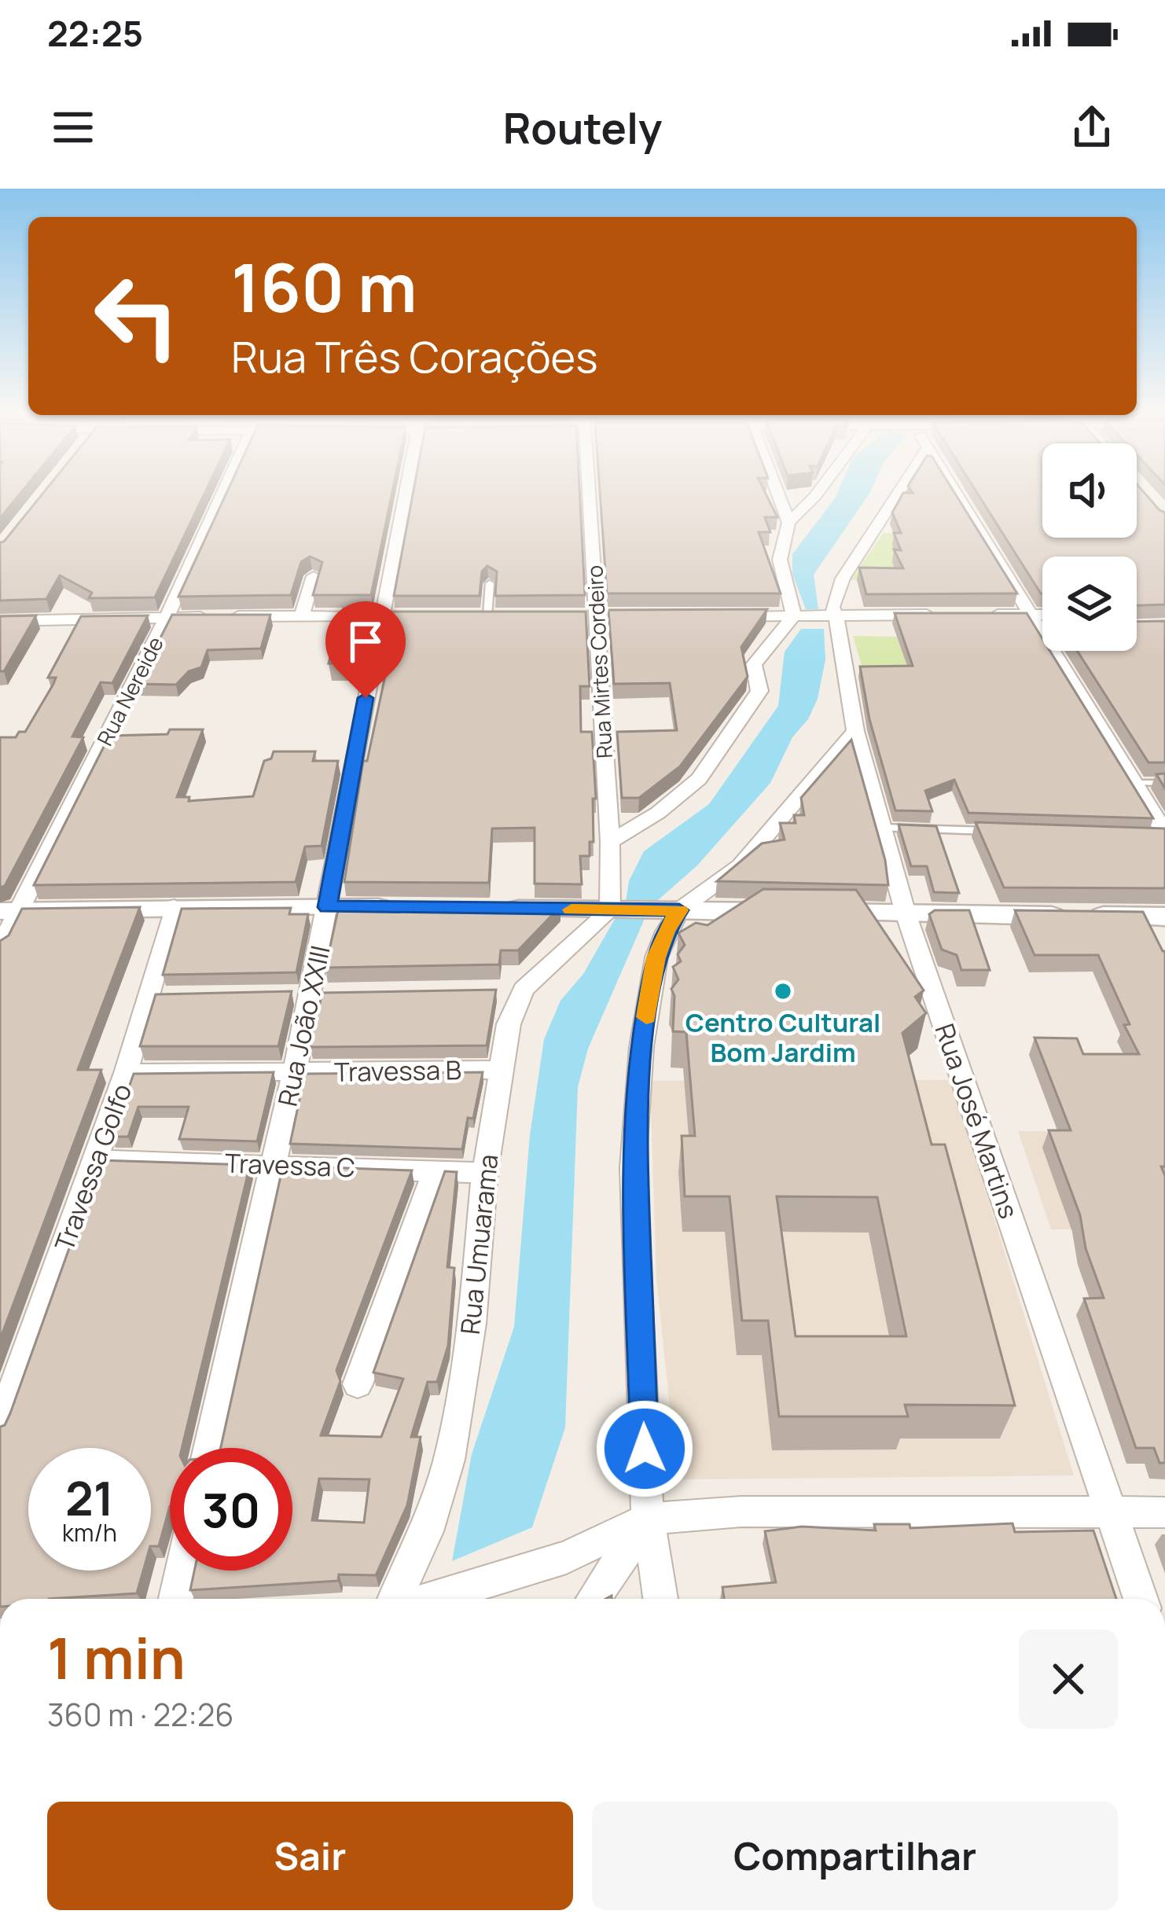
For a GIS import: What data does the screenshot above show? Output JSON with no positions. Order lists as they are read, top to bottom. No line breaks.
{"streets":{"street":["Rua Mirtes Cordeiro","Rua Nereide","Rua João XXIII","Travessa B","Rua José Martins","Travessa C","Travessa Golfo","Rua Umuarama"]},"crossings":[["Rua Mirtes Cordeiro","Rua Umuarama"],["Rua João XXIII","Travessa B"],["Rua João XXIII","Travessa C"],["Travessa B","Travessa Golfo"],["Travessa B","Rua Umuarama"],["Travessa C","Travessa Golfo"],["Travessa C","Rua Umuarama"]],"places":["Centro Cultural Bom Jardim"],"page":{"status":"22:25","header":"Routely","turn":["160 m","Rua Três Corações"],"speed":"21 km/h","limit":"30","heading":["1 min","360 m · 22:26"],"buttons":["Sair","Compartilhar"]}}
